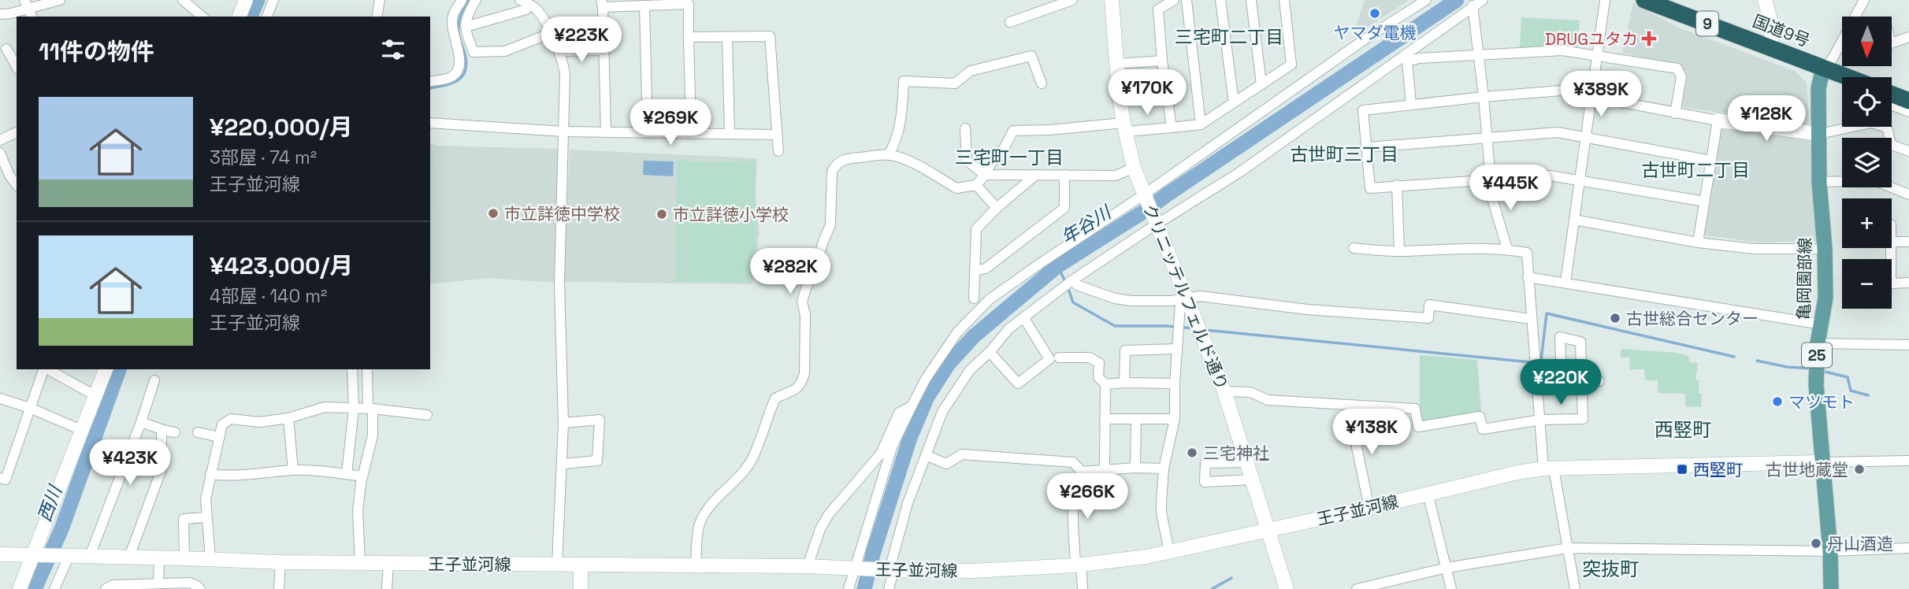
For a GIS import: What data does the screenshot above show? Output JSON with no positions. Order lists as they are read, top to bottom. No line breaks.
{"streets":{"highway":["9","国道9号"],"main road":["亀岡園部線","クリニッテルフェルド通り","25","王子並河線"]},"crossings":[["国道9号","亀岡園部線"],["亀岡園部線","王子並河線"],["クリニッテルフェルド通り","王子並河線"]],"districts":["三宅町二丁目","古世町三丁目","三宅町一丁目","古世町二丁目","西竪町","突抜町"],"water":["年谷川","西川"],"places":{"other":["ヤマダ電機","市立詳徳中学校","市立詳徳小学校","古世総合センター","マツモト","三宅神社","古世地蔵堂","丹山酒造"],"health":["DRUGユタカ"],"transit":["西堅町"]},"north":"bottom","page":{"map_buttons":["+","−"],"price":["¥223K","¥170K","¥389K","¥128K","¥269K","¥445K","¥282K","¥220K","¥138K","¥423K","¥266K"],"heading":"11件の物件","list":[{"name":"¥220,000/月","note":"3部屋 · 74 m² · 王子並河線"},{"name":"¥423,000/月","note":"4部屋 · 140 m² · 王子並河線"}]}}
